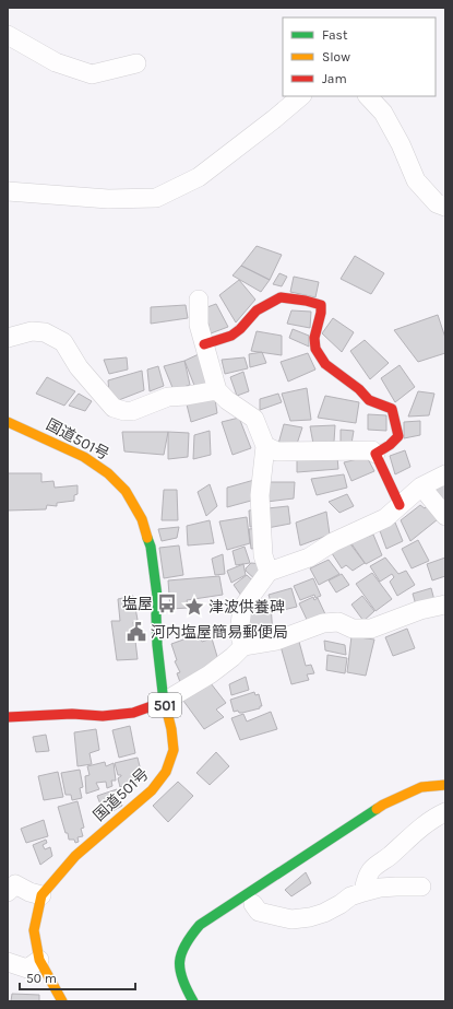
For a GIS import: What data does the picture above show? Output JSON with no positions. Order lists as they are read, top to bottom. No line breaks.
{"streets":{"main road":["国道501号","501"]},"places":{"bus stop":["塩屋"],"place":["津波供養碑"],"public building":["河内塩屋簡易郵便局"]},"legend":["Fast","Slow","Jam"],"scale_bar":"50 m"}
